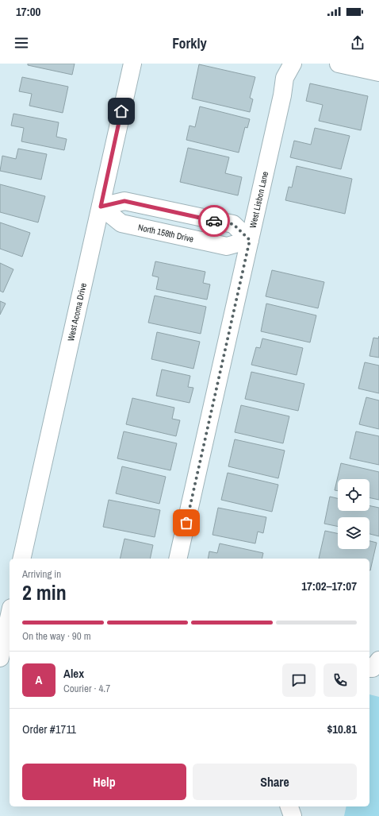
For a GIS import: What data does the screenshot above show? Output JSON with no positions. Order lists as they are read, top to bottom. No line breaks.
{"streets":{"street":["West Lisbon Lane","North 158th Drive","West Acoma Drive"]},"crossings":[["West Lisbon Lane","North 158th Drive"],["North 158th Drive","West Acoma Drive"]],"page":{"status":"17:00","header":"Forkly","heading":["2 min","Arriving in","17:02–17:07"],"panel":["Alex","Courier · 4.7","Order #1711","$10.81"],"bar":"On the way · 90 m","round":"A","buttons":["Help","Share"]}}
